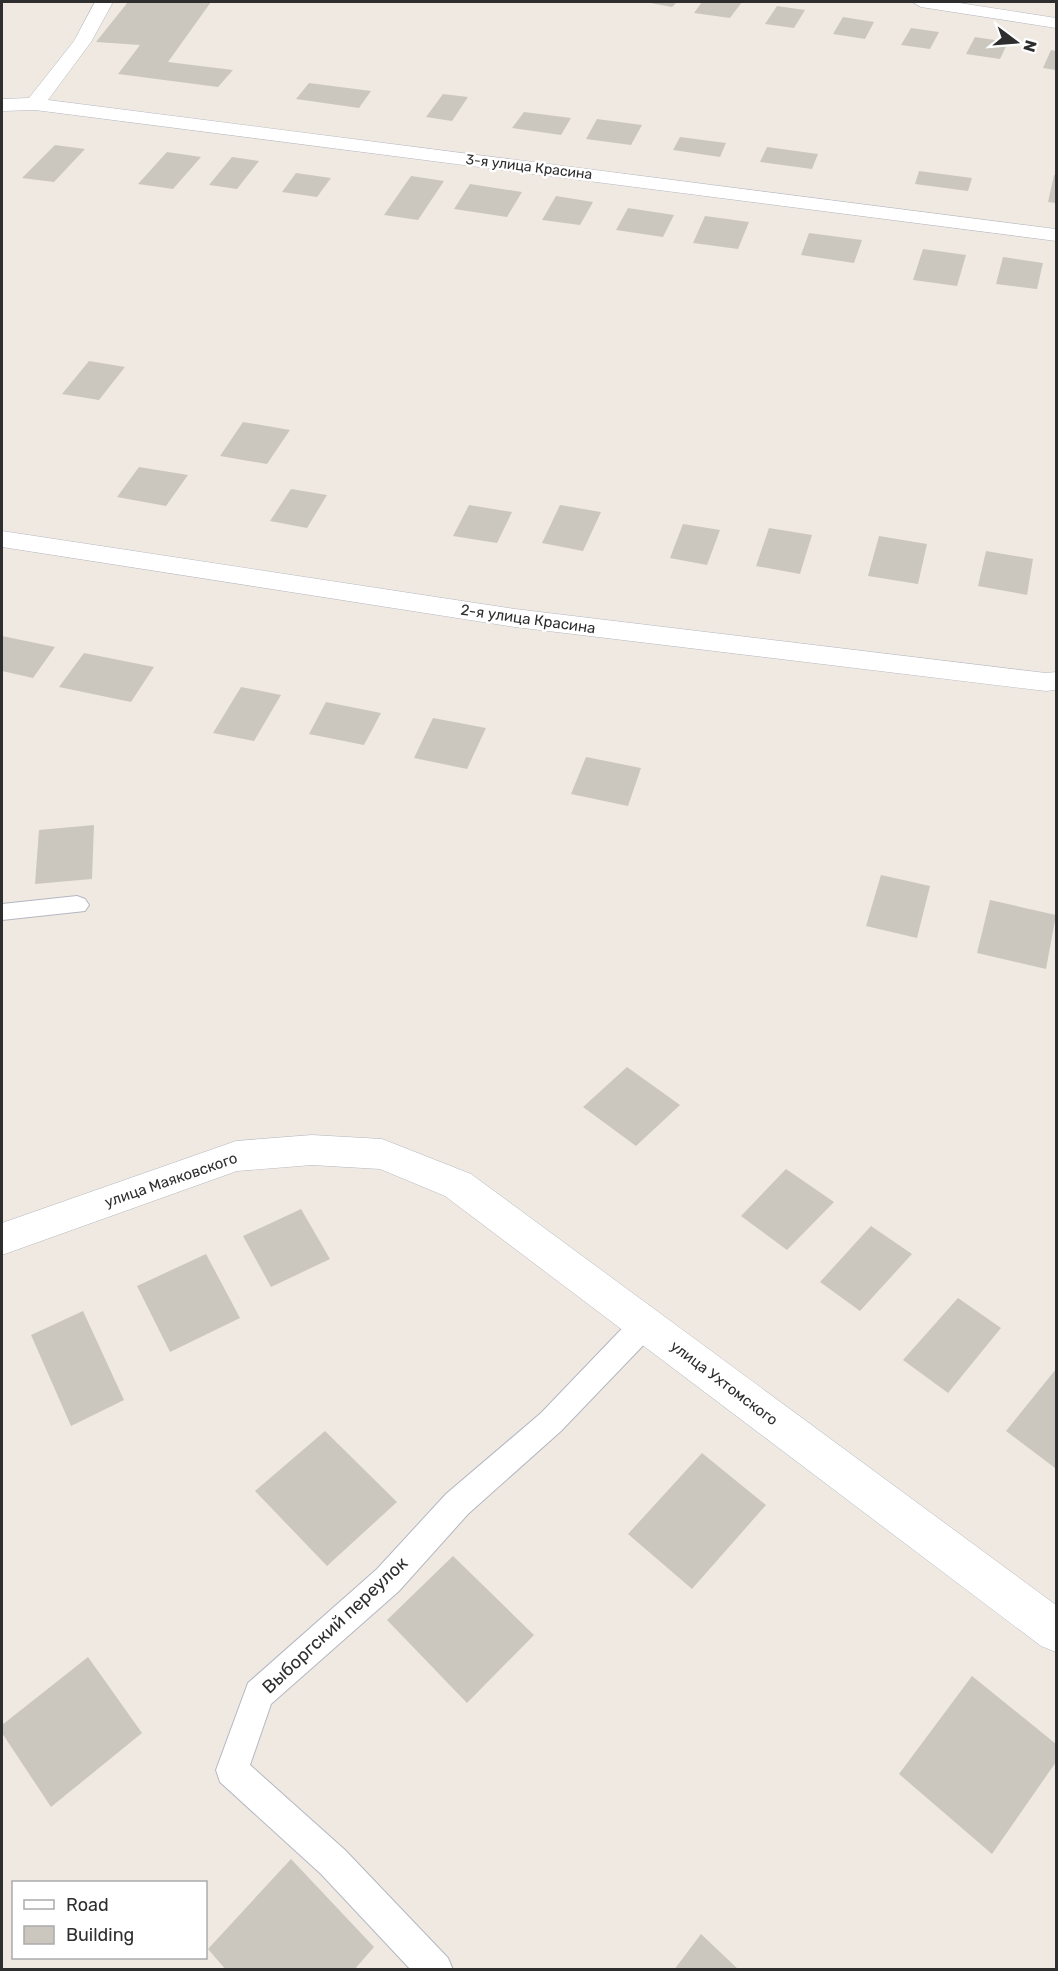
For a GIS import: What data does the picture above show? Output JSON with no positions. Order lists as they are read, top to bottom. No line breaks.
{"streets":{"street":["3-я улица Красина","2-я улица Красина","улица Маяковского","улица Ухтомского"],"lane":["Выборгский переулок"]},"crossings":[["улица Маяковского","улица Ухтомского"],["улица Ухтомского","Выборгский переулок"]],"legend":["Road","Building"],"north":"right"}
